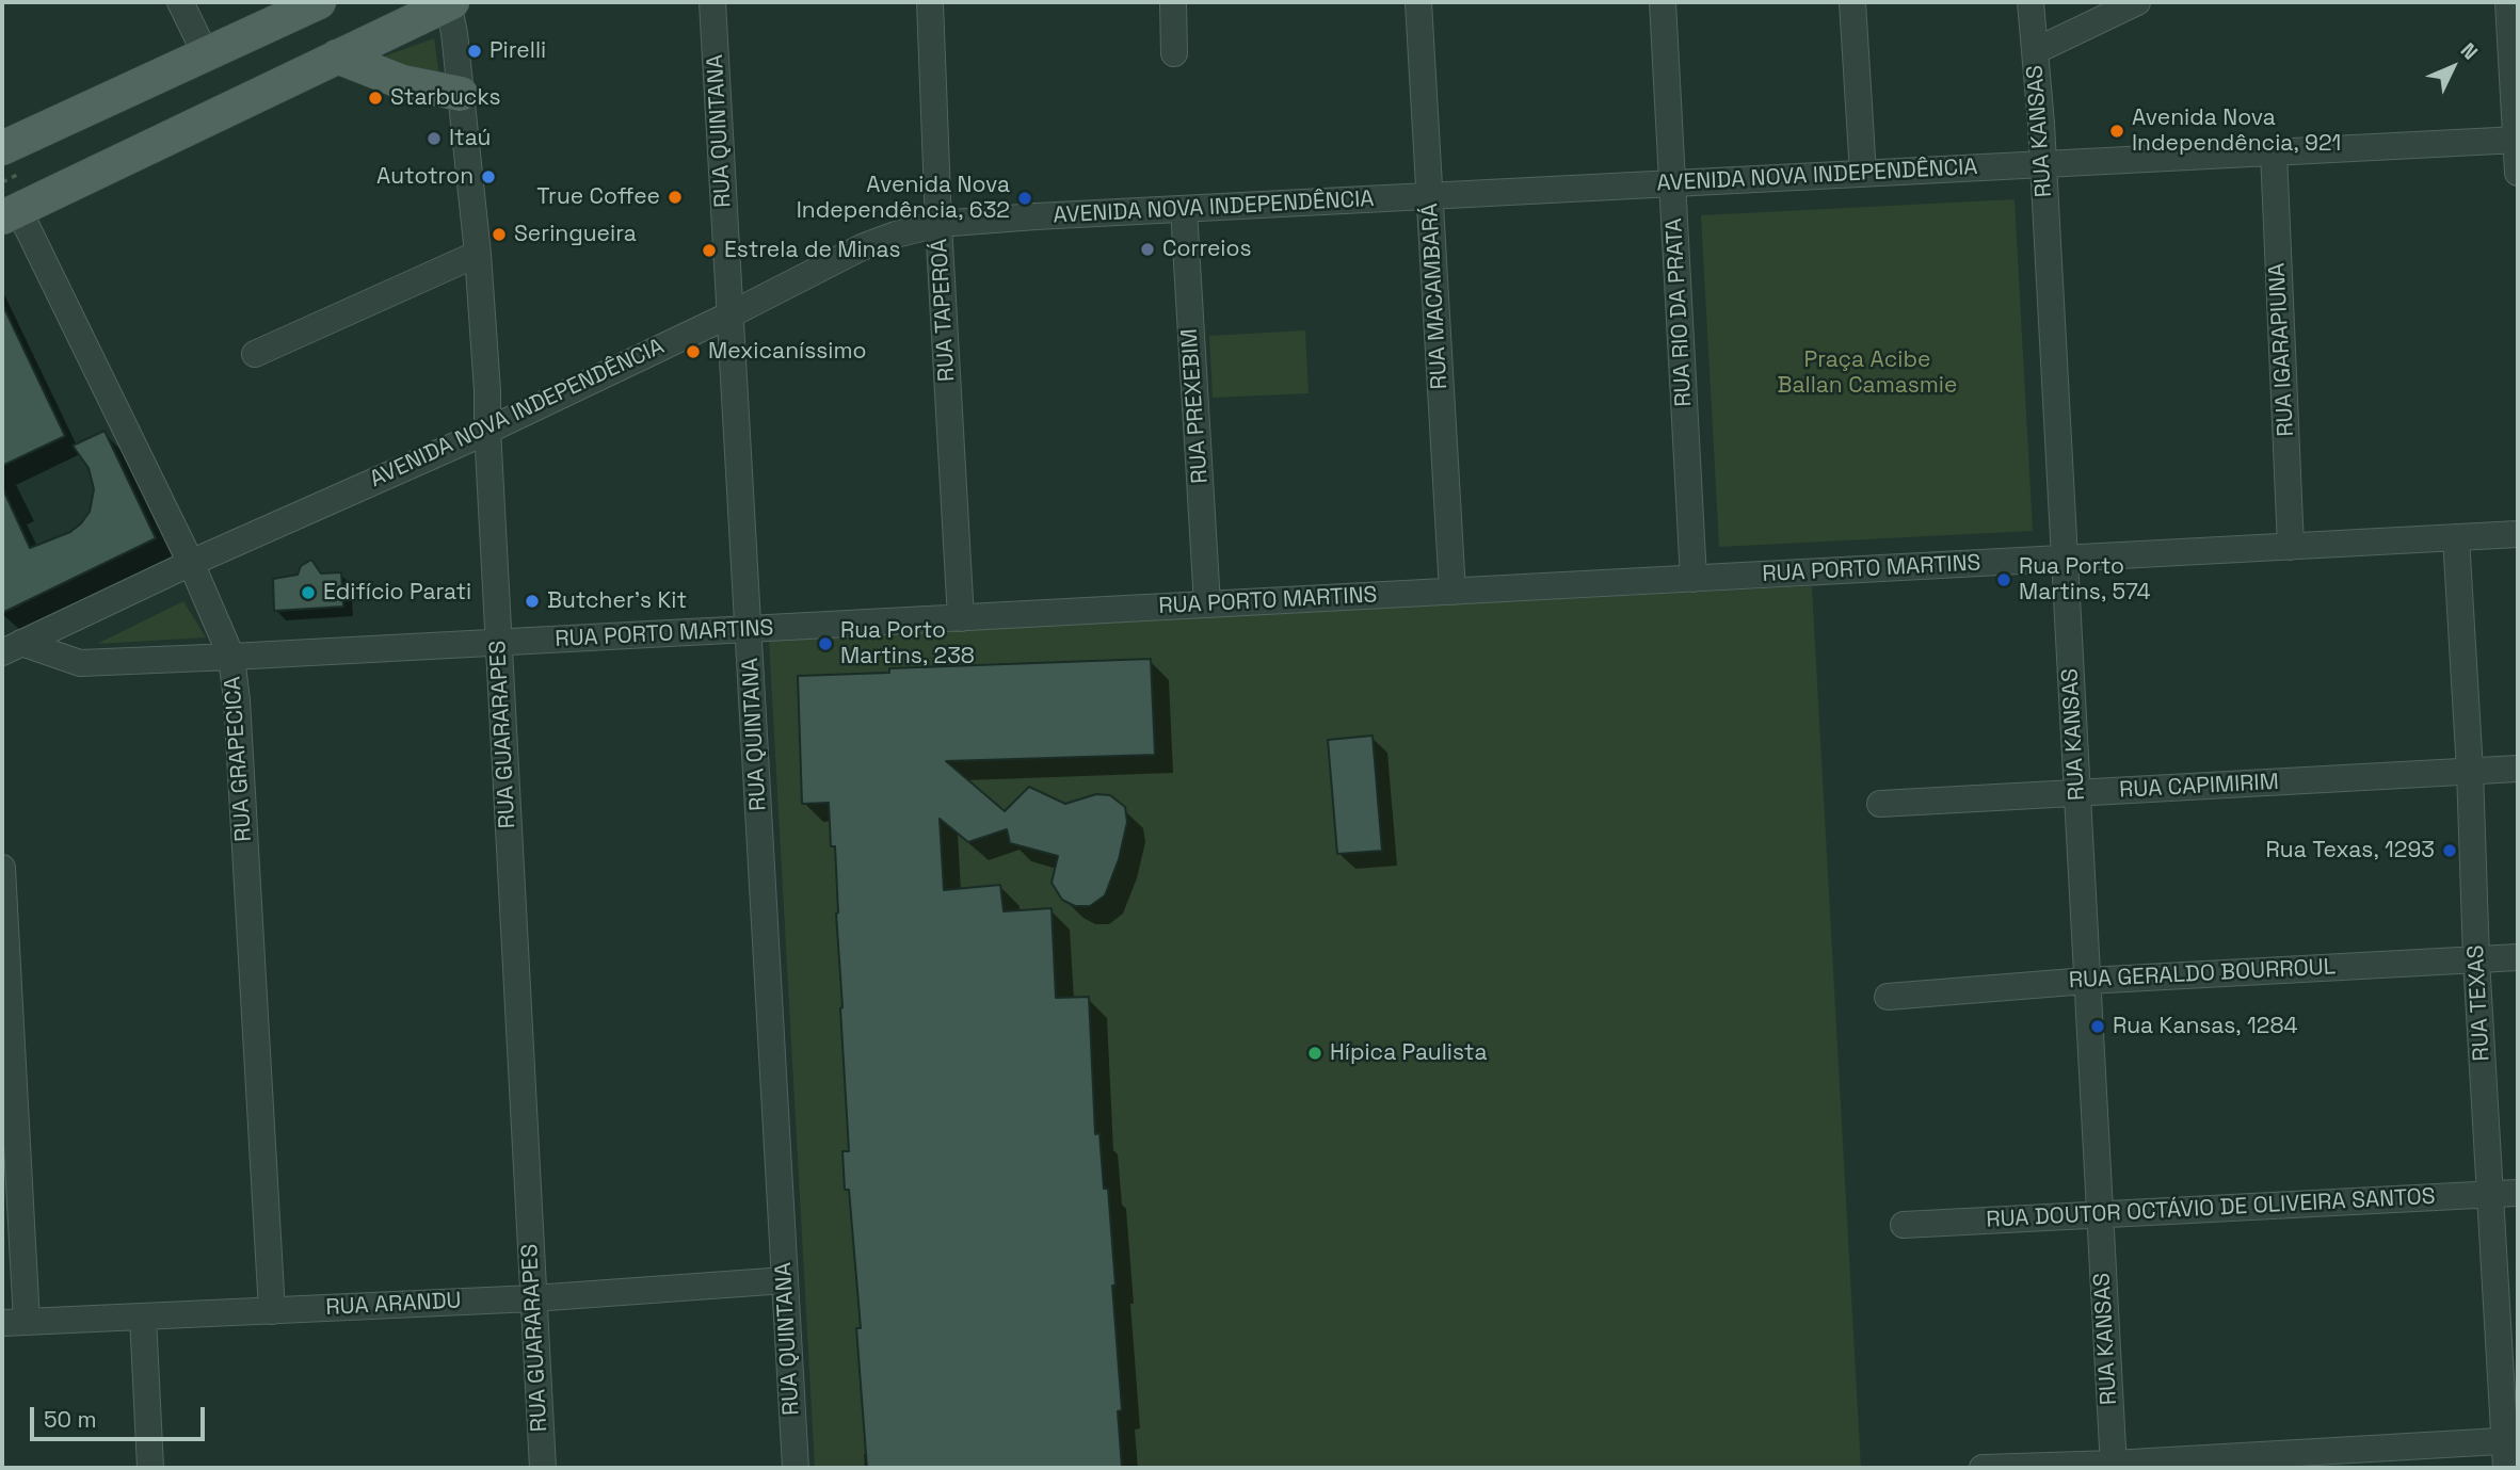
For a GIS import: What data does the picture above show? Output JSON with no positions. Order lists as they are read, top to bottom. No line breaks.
{"streets":{"street":["RUA QUINTANA","RUA KANSAS","AVENIDA NOVA INDEPENDÊNCIA","RUA MACAMBARÁ","RUA TAPEROÁ","RUA RIO DA PRATA","RUA IGARAPIUNA","RUA PREXEBIM","RUA PORTO MARTINS","RUA GUARARAPES","RUA GRAPECICA","RUA CAPIMIRIM","RUA GERALDO BOURROUL","RUA TEXAS","RUA DOUTOR OCTÁVIO DE OLIVEIRA SANTOS","RUA ARANDU"]},"crossings":[["RUA QUINTANA","AVENIDA NOVA INDEPENDÊNCIA"],["RUA QUINTANA","RUA PORTO MARTINS"],["RUA QUINTANA","RUA ARANDU"],["RUA KANSAS","AVENIDA NOVA INDEPENDÊNCIA"],["RUA KANSAS","RUA PORTO MARTINS"],["RUA KANSAS","RUA CAPIMIRIM"],["RUA KANSAS","RUA GERALDO BOURROUL"],["RUA KANSAS","RUA DOUTOR OCTÁVIO DE OLIVEIRA SANTOS"],["AVENIDA NOVA INDEPENDÊNCIA","RUA MACAMBARÁ"],["AVENIDA NOVA INDEPENDÊNCIA","RUA TAPEROÁ"],["AVENIDA NOVA INDEPENDÊNCIA","RUA RIO DA PRATA"],["AVENIDA NOVA INDEPENDÊNCIA","RUA IGARAPIUNA"],["AVENIDA NOVA INDEPENDÊNCIA","RUA PREXEBIM"],["AVENIDA NOVA INDEPENDÊNCIA","RUA PORTO MARTINS"],["AVENIDA NOVA INDEPENDÊNCIA","RUA GUARARAPES"],["AVENIDA NOVA INDEPENDÊNCIA","RUA GRAPECICA"],["RUA MACAMBARÁ","RUA PORTO MARTINS"],["RUA TAPEROÁ","RUA PORTO MARTINS"],["RUA RIO DA PRATA","RUA PORTO MARTINS"],["RUA IGARAPIUNA","RUA PORTO MARTINS"],["RUA PREXEBIM","RUA PORTO MARTINS"],["RUA PORTO MARTINS","RUA GUARARAPES"],["RUA PORTO MARTINS","RUA GRAPECICA"],["RUA PORTO MARTINS","RUA TEXAS"],["RUA GUARARAPES","RUA ARANDU"],["RUA GRAPECICA","RUA ARANDU"],["RUA CAPIMIRIM","RUA TEXAS"],["RUA GERALDO BOURROUL","RUA TEXAS"],["RUA TEXAS","RUA DOUTOR OCTÁVIO DE OLIVEIRA SANTOS"]],"parks":["Praça Acibe Ballan Camasmie"],"places":["Pirelli","Starbucks","Avenida Nova Independência, 921","Itaú","Autotron","True Coffee","Avenida Nova Independência, 632","Seringueira","Correios","Estrela de Minas","Mexicaníssimo","Rua Porto Martins, 574","Edifício Parati","Butcher's Kit","Rua Porto Martins, 238","Rua Texas, 1293","Rua Kansas, 1284","Hípica Paulista"],"scale_bar":"50 m","north":"top right"}
